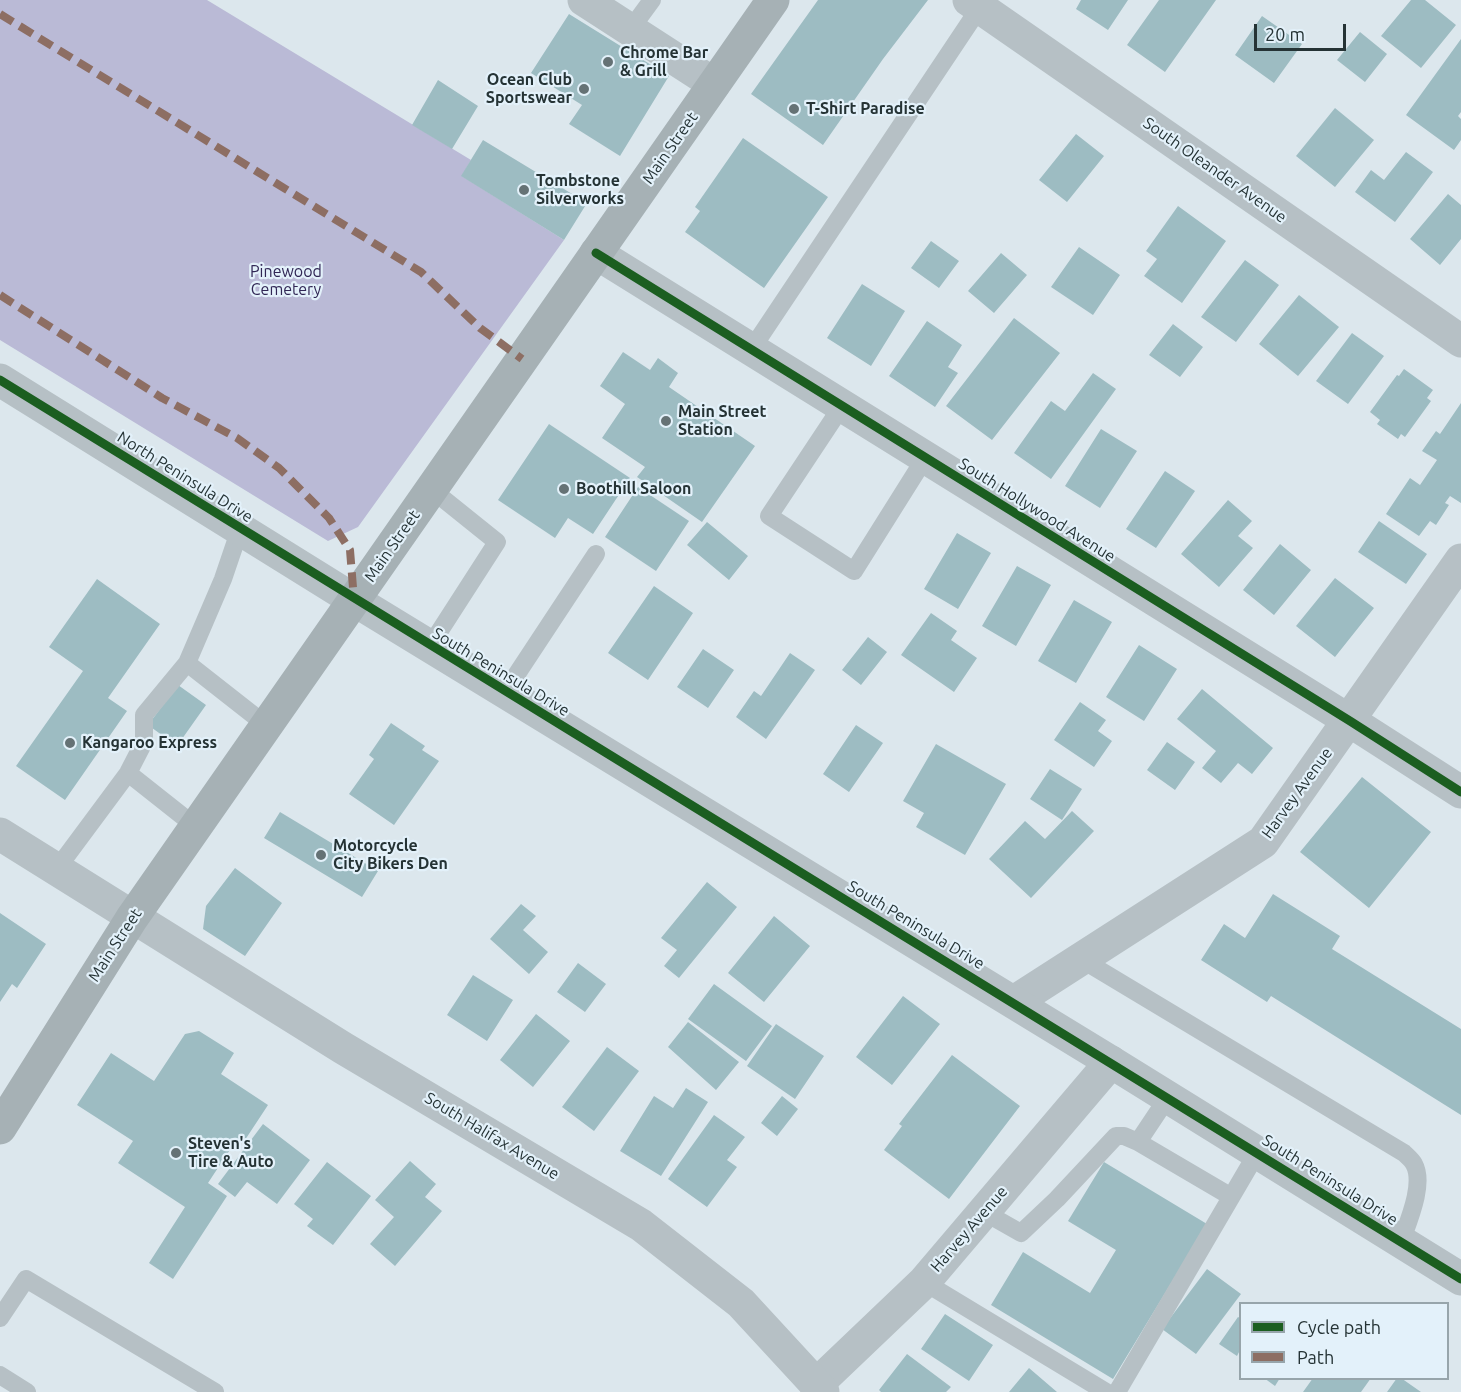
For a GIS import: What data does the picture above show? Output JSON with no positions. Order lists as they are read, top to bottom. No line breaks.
{"streets":{"main road":["Main Street"],"street":["South Oleander Avenue","North Peninsula Drive","South Hollywood Avenue","South Peninsula Drive","Harvey Avenue","South Halifax Avenue"]},"crossings":[["Main Street","North Peninsula Drive"],["Main Street","South Hollywood Avenue"],["Main Street","South Peninsula Drive"],["Main Street","South Halifax Avenue"],["North Peninsula Drive","South Peninsula Drive"],["South Hollywood Avenue","Harvey Avenue"],["South Peninsula Drive","Harvey Avenue"],["Harvey Avenue","South Halifax Avenue"]],"parks":["Pinewood Cemetery"],"places":["Chrome Bar & Grill","Ocean Club Sportswear","T-Shirt Paradise","Tombstone Silverworks","Main Street Station","Boothill Saloon","Kangaroo Express","Motorcycle City Bikers Den","Steven's Tire & Auto"],"legend":["Cycle path","Path"],"scale_bar":"20 m"}
